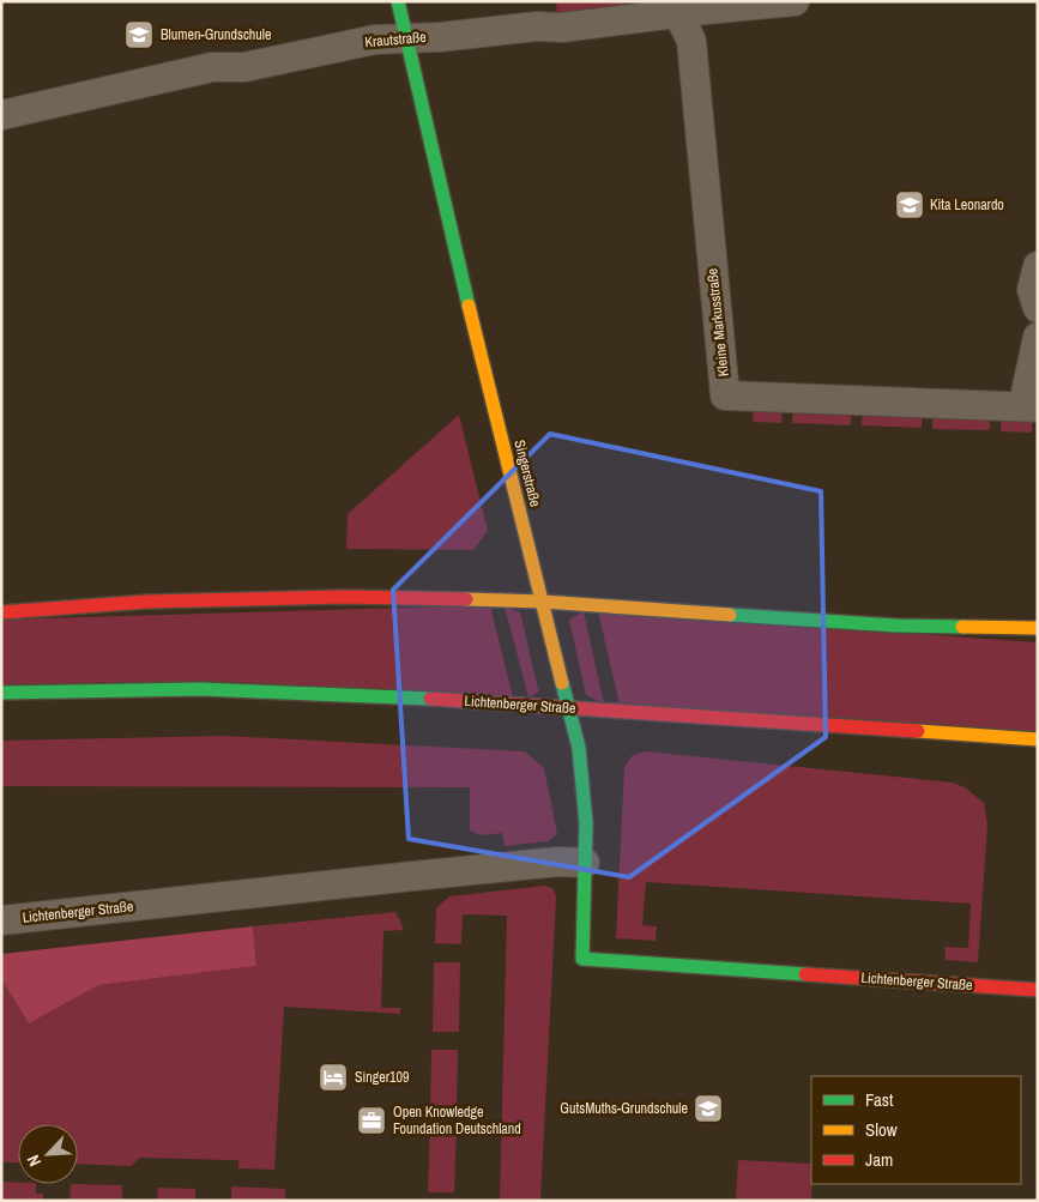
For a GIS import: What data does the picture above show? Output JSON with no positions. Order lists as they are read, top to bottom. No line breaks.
{"streets":{"main road":["Singerstraße","Lichtenberger Straße"],"street":["Krautstraße","Kleine Markusstraße"]},"crossings":[["Krautstraße","Kleine Markusstraße"],["Krautstraße","Singerstraße"],["Singerstraße","Lichtenberger Straße"]],"places":{"school or university":["Blumen-Grundschule","Kita Leonardo","GutsMuths-Grundschule"],"hotel":["Singer109"],"office":["Open Knowledge Foundation Deutschland"]},"legend":["Fast","Slow","Jam"],"north":"bottom left"}
